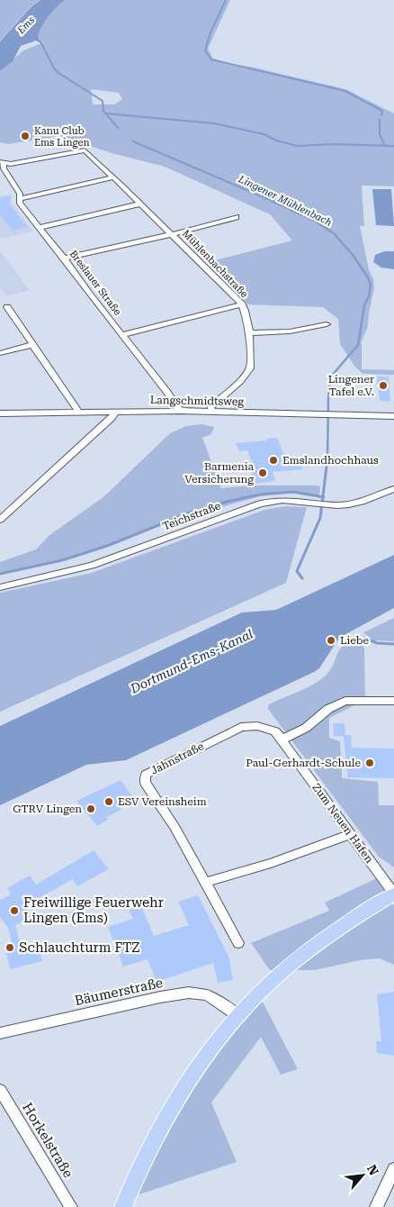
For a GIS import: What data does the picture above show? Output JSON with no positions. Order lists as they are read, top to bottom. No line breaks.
{"streets":{"street":["Mühlenbachstraße","Breslauer Straße","Langschmidtsweg","Teichstraße","Jahnstraße","Zum Neuen Hafen","Bäumerstraße","Horkelstraße"]},"crossings":[["Mühlenbachstraße","Breslauer Straße"],["Mühlenbachstraße","Langschmidtsweg"],["Breslauer Straße","Langschmidtsweg"],["Jahnstraße","Zum Neuen Hafen"]],"water":["Ems","Lingener Mühlenbach","Dortmund-Ems-Kanal"],"places":["Kanu Club Ems Lingen","Lingener Tafel e.V.","Emslandhochhaus","Barmenia Versicherung","Liebe","Paul-Gerhardt-Schule","ESV Vereinsheim","GTRV Lingen","Freiwillige Feuerwehr Lingen (Ems)","Schlauchturm FTZ"],"north":"top right"}
